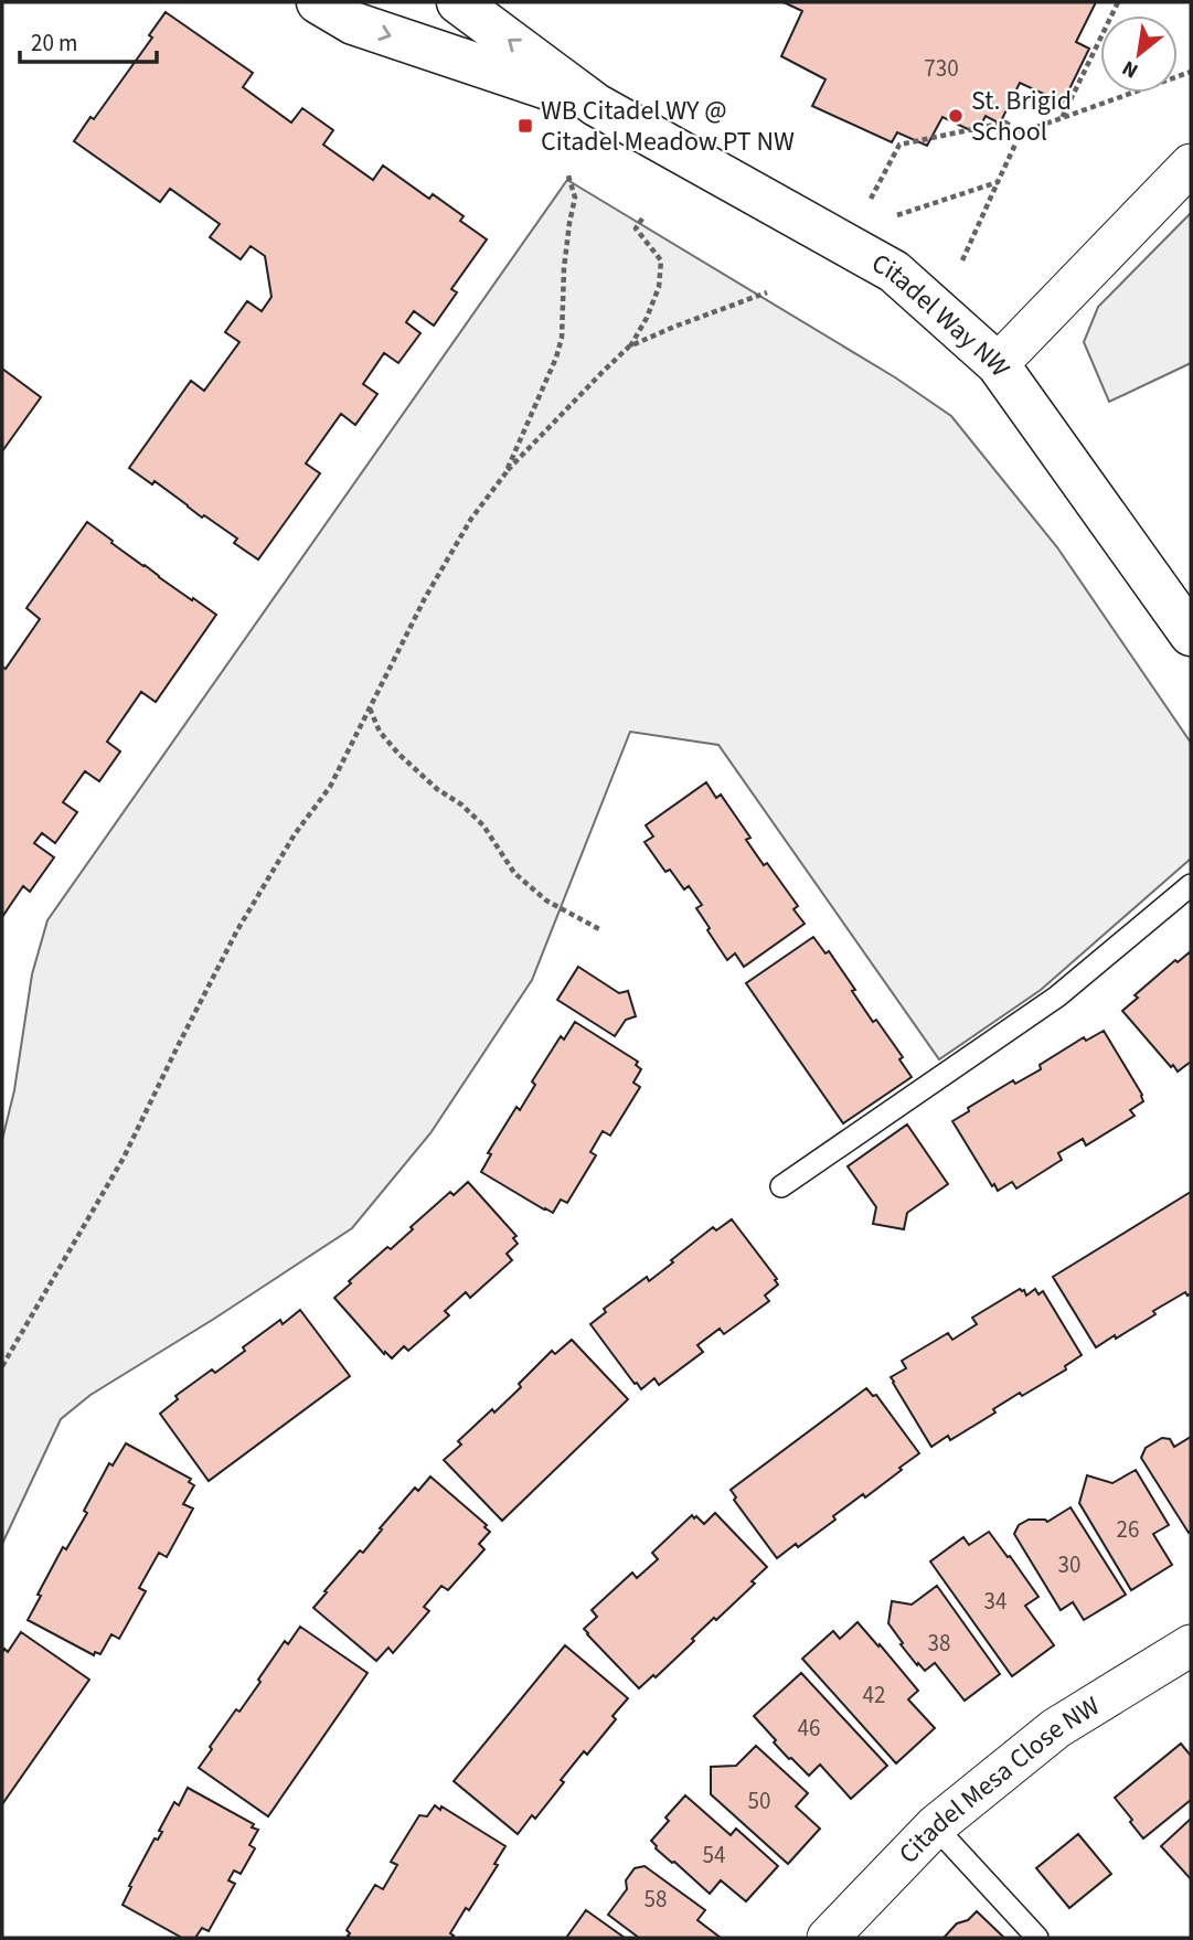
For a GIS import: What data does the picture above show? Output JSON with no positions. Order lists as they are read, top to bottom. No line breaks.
{"streets":{"street":["Citadel Way NW","Citadel Mesa Close NW"]},"places":{"other":["St. Brigid School"],"transit":["WB Citadel WY @ Citadel Meadow PT NW"]},"house_numbers":["730","26","30","34","38","42","46","50","54","58"],"scale_bar":"20 m","north":"bottom left"}
